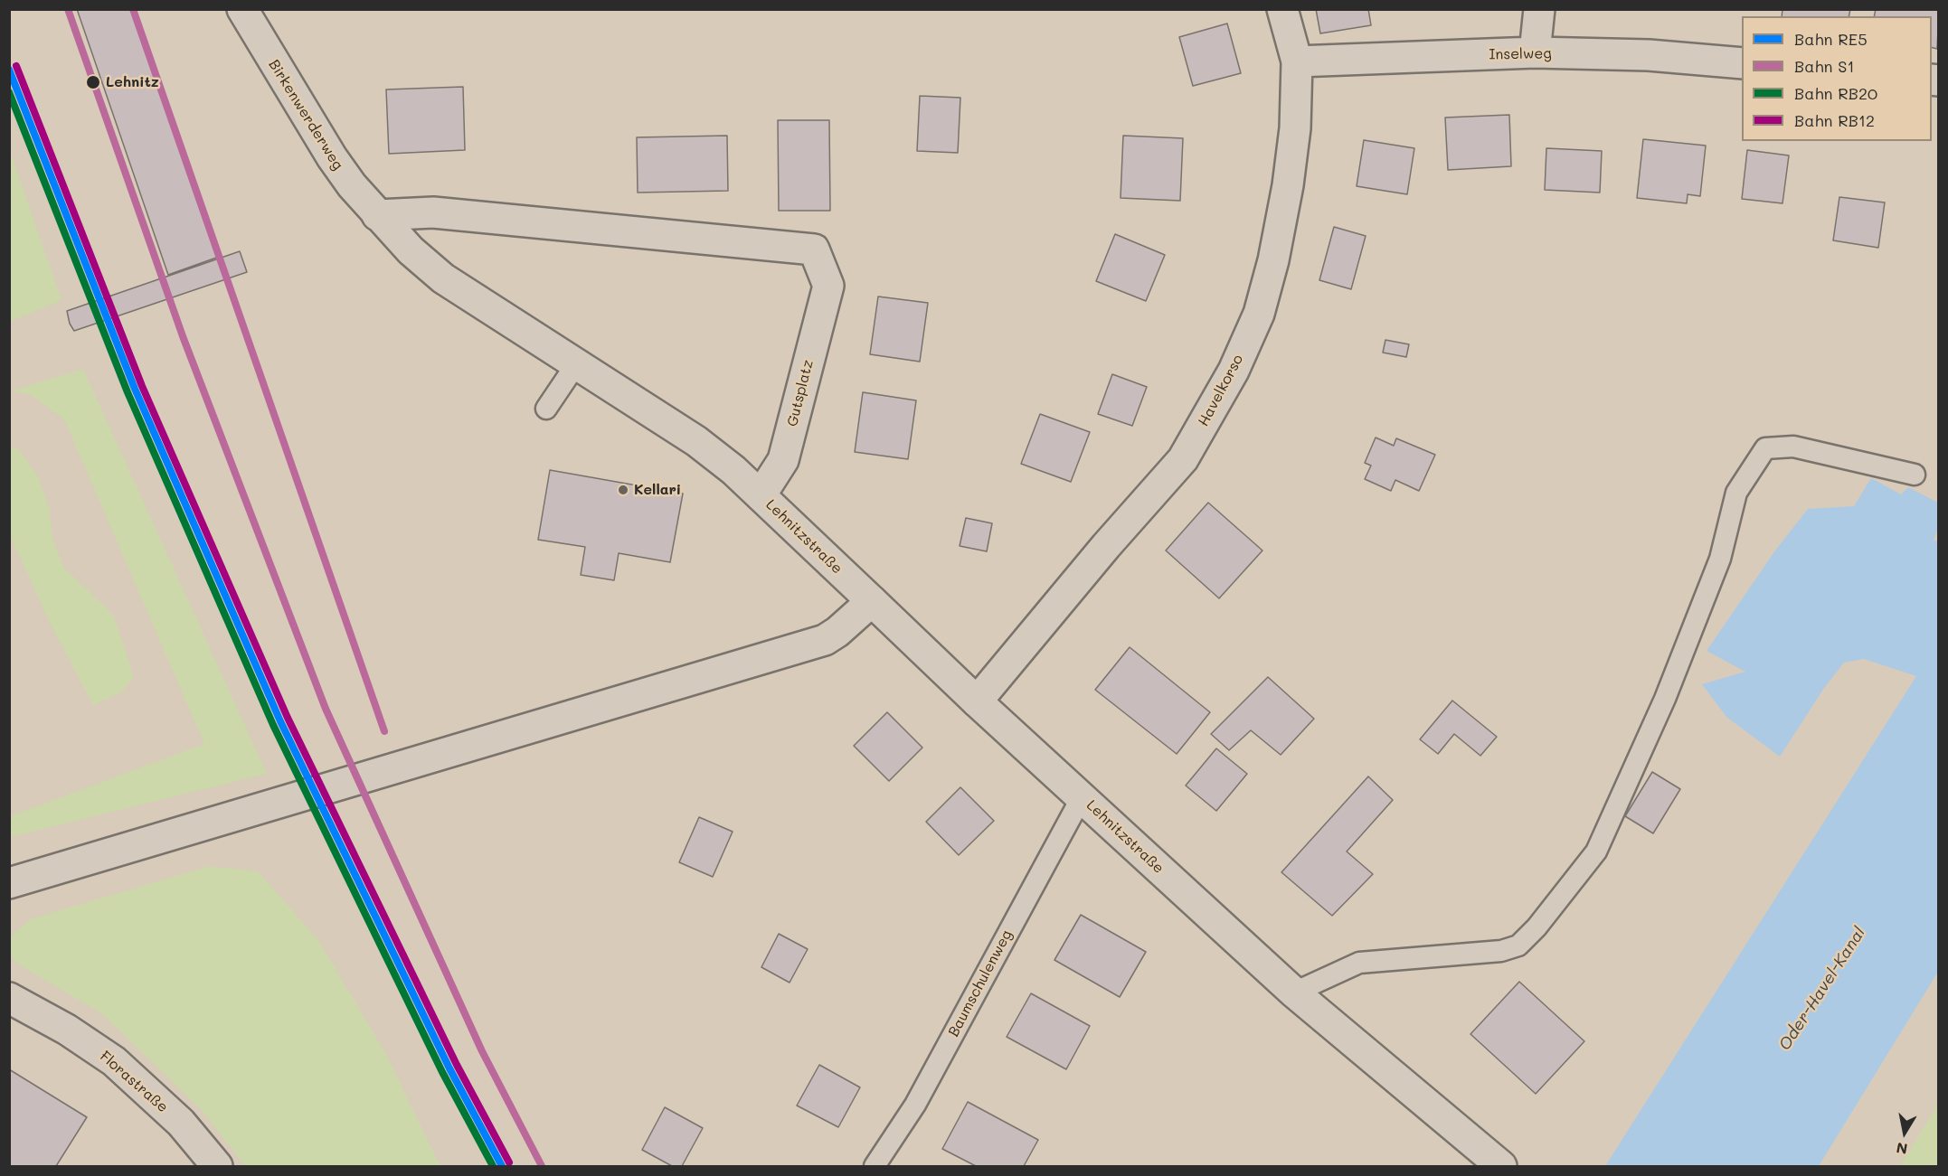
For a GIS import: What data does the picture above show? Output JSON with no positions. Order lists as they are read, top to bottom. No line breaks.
{"streets":{"street":["Inselweg","Birkenwerderweg","Havelkorso","Gutsplatz","Lehnitzstraße","Florastraße"],"lane":["Baumschulenweg"]},"crossings":[["Inselweg","Havelkorso"],["Birkenwerderweg","Gutsplatz"],["Havelkorso","Lehnitzstraße"],["Gutsplatz","Lehnitzstraße"],["Lehnitzstraße","Baumschulenweg"]],"water":["Oder-Havel-Kanal"],"places":["Lehnitz","Kellari"],"lines":["rail line S1","rail line RB12","rail line RE5","rail line RB20"],"legend":["Bahn RE5","Bahn S1","Bahn RB20","Bahn RB12"],"north":"bottom"}
